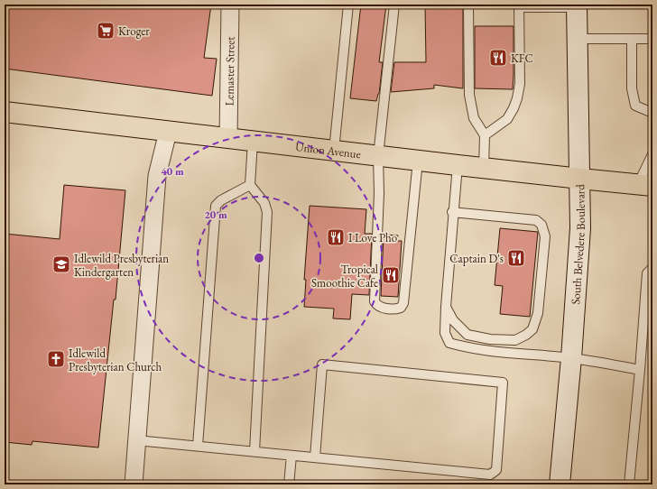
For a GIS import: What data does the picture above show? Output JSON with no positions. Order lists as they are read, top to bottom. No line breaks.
{"streets":{"main road":["Union Avenue"],"street":["Lemaster Street","South Belvedere Boulevard"]},"crossings":[["Lemaster Street","Union Avenue"],["Union Avenue","South Belvedere Boulevard"]],"places":{"supermarket":["Kroger"],"restaurant":["KFC","I Love Pho","Captain D's","Tropical Smoothie Cafe"],"school or university":["Idlewild Presbyterian Kindergarten"],"church":["Idlewild Presbyterian Church"]},"rings":["40 m","20 m"]}
